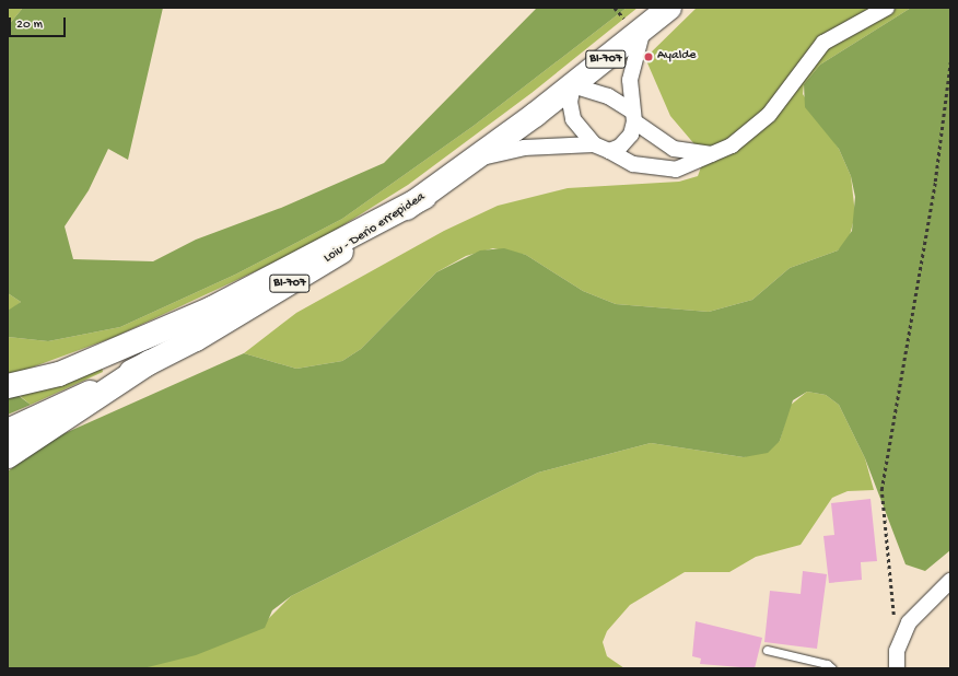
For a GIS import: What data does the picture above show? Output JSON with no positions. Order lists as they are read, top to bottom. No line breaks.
{"streets":{"main road":["BI-707","Loiu - Derio errepidea"]},"places":["Ayalde"],"scale_bar":"20 m"}
